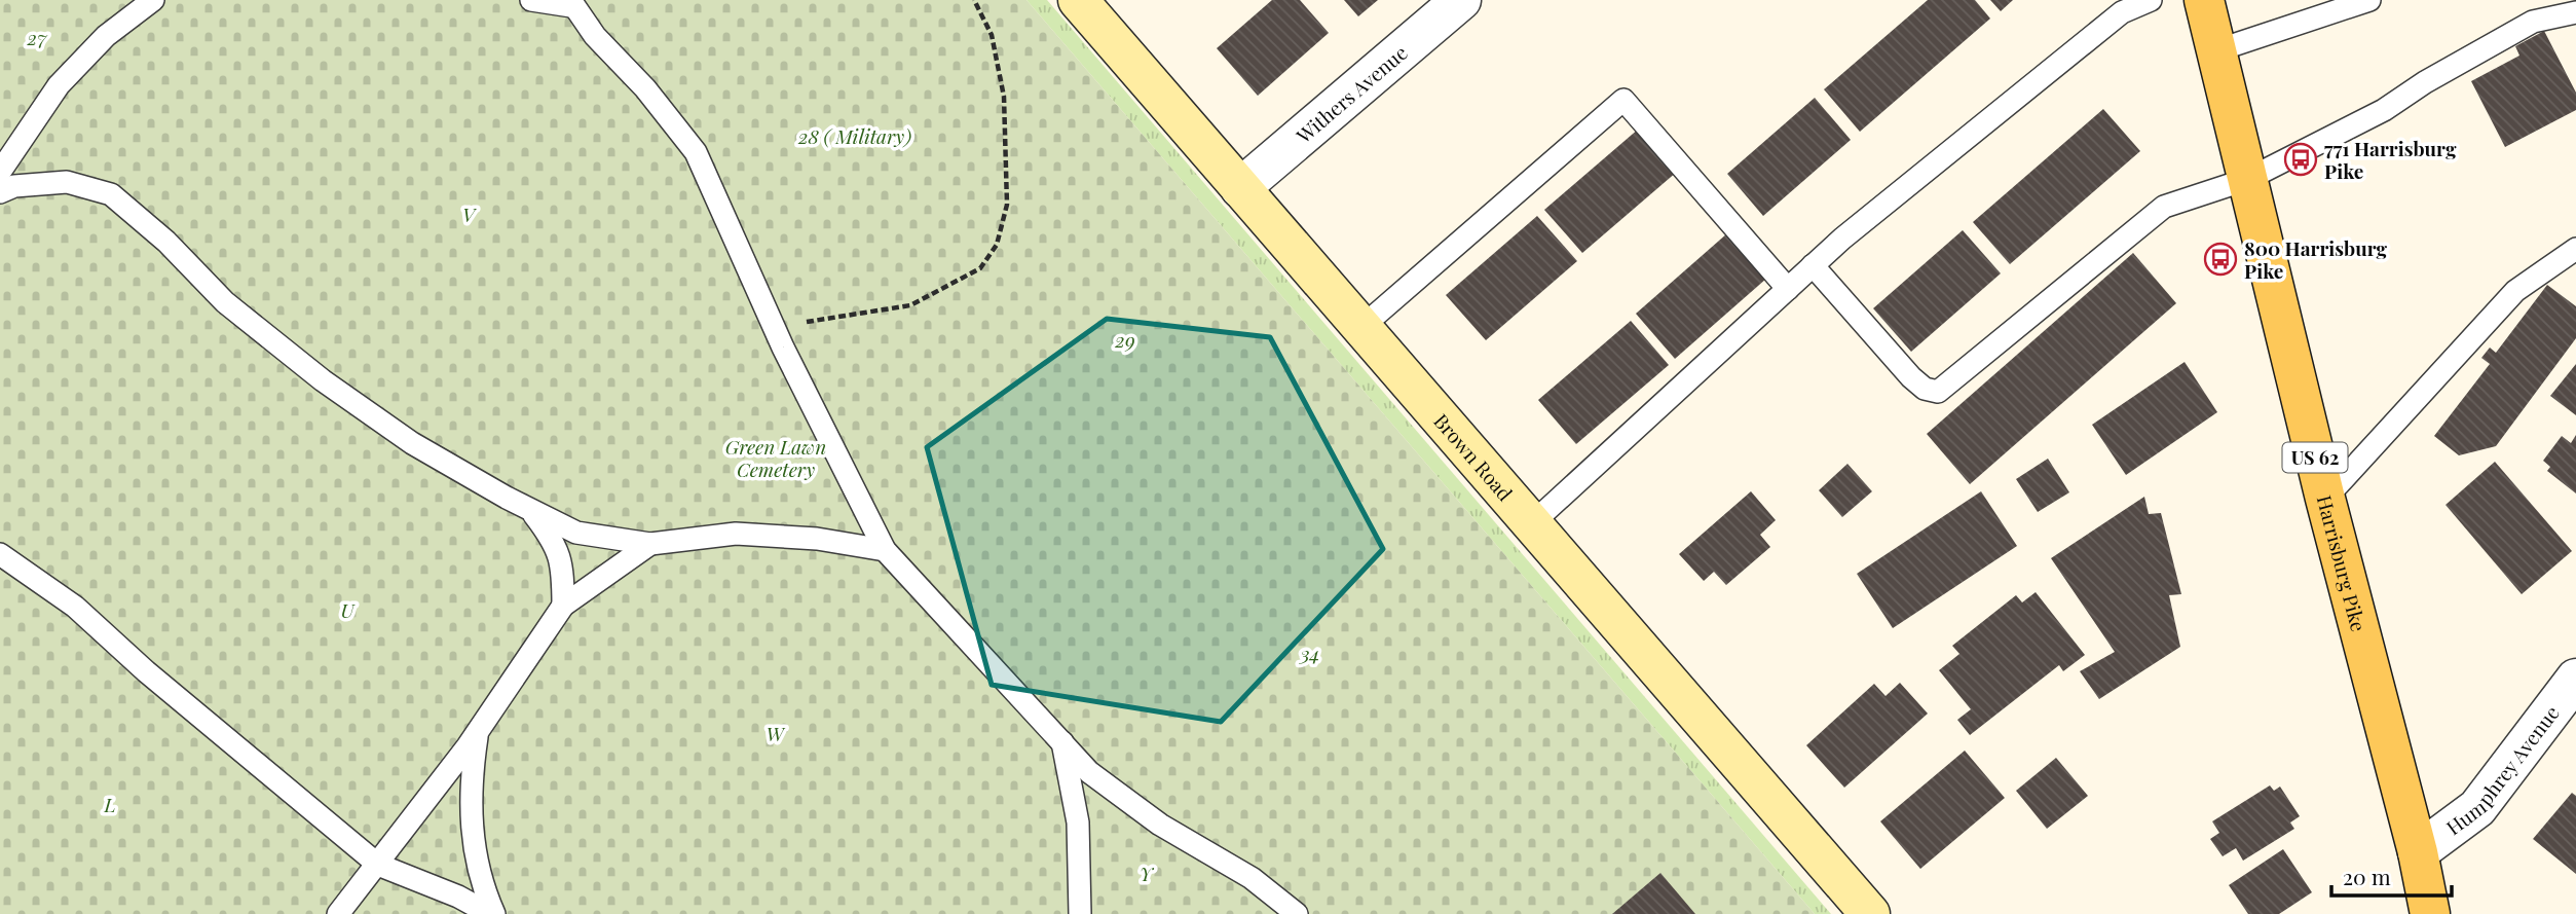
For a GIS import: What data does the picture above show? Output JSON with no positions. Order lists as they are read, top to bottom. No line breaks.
{"streets":{"main road":["US 62","Brown Road","Harrisburg Pike"],"street":["Withers Avenue","Humphrey Avenue"]},"crossings":[["Withers Avenue","Brown Road"],["Harrisburg Pike","Humphrey Avenue"]],"parks":["27","28 ( Military)","V","29","Green Lawn Cemetery","U","34","W","L","Y"],"places":{"bus stop":["771 Harrisburg Pike","800 Harrisburg Pike"]},"scale_bar":"20 m"}
